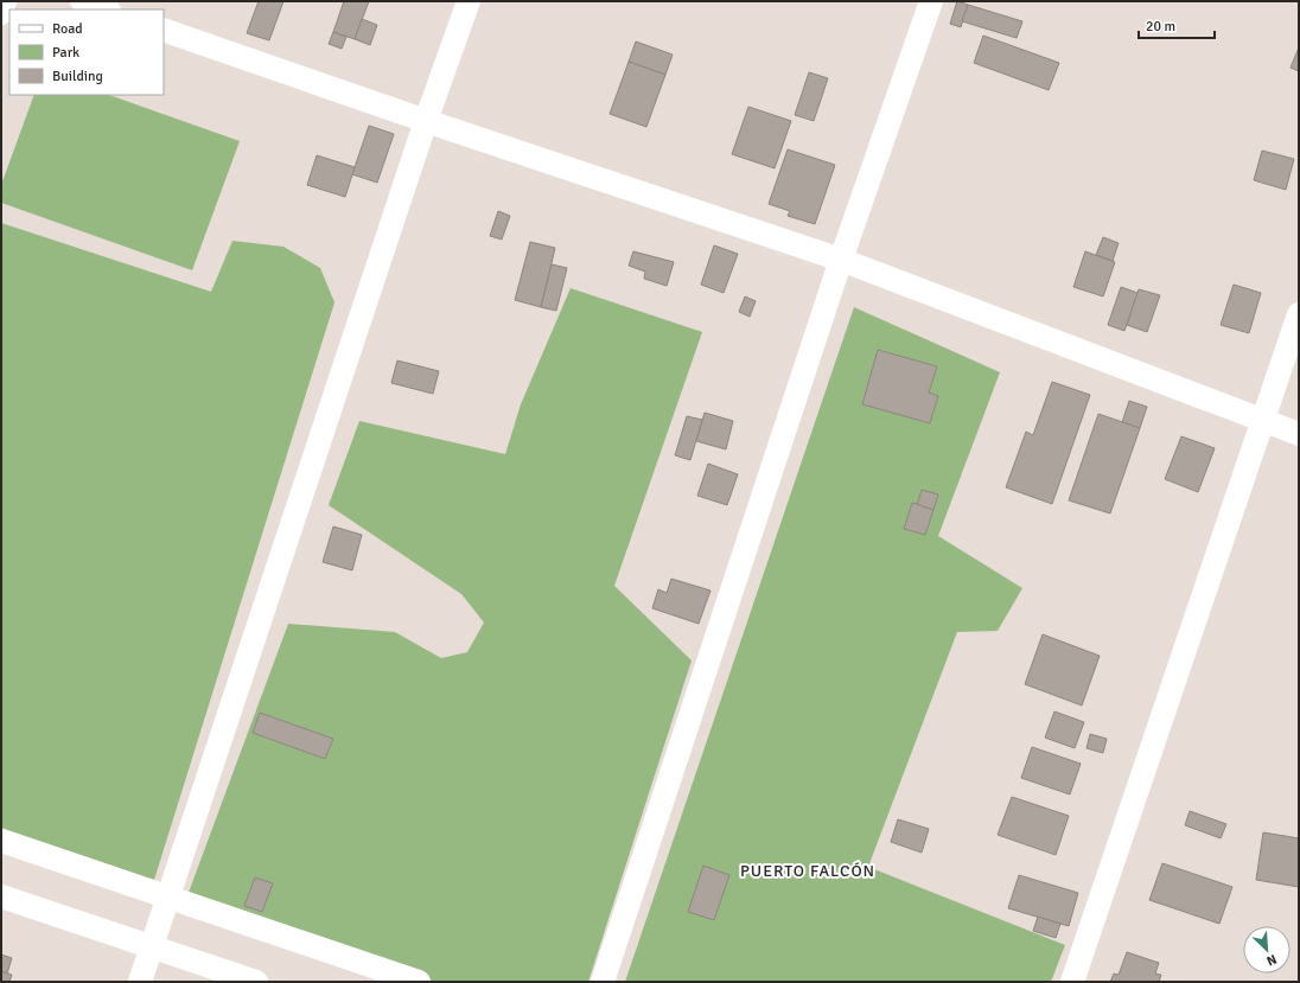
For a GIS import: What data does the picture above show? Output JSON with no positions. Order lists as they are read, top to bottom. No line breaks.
{"districts":["PUERTO FALCÓN"],"legend":["Road","Park","Building"],"scale_bar":"20 m","north":"bottom right"}
